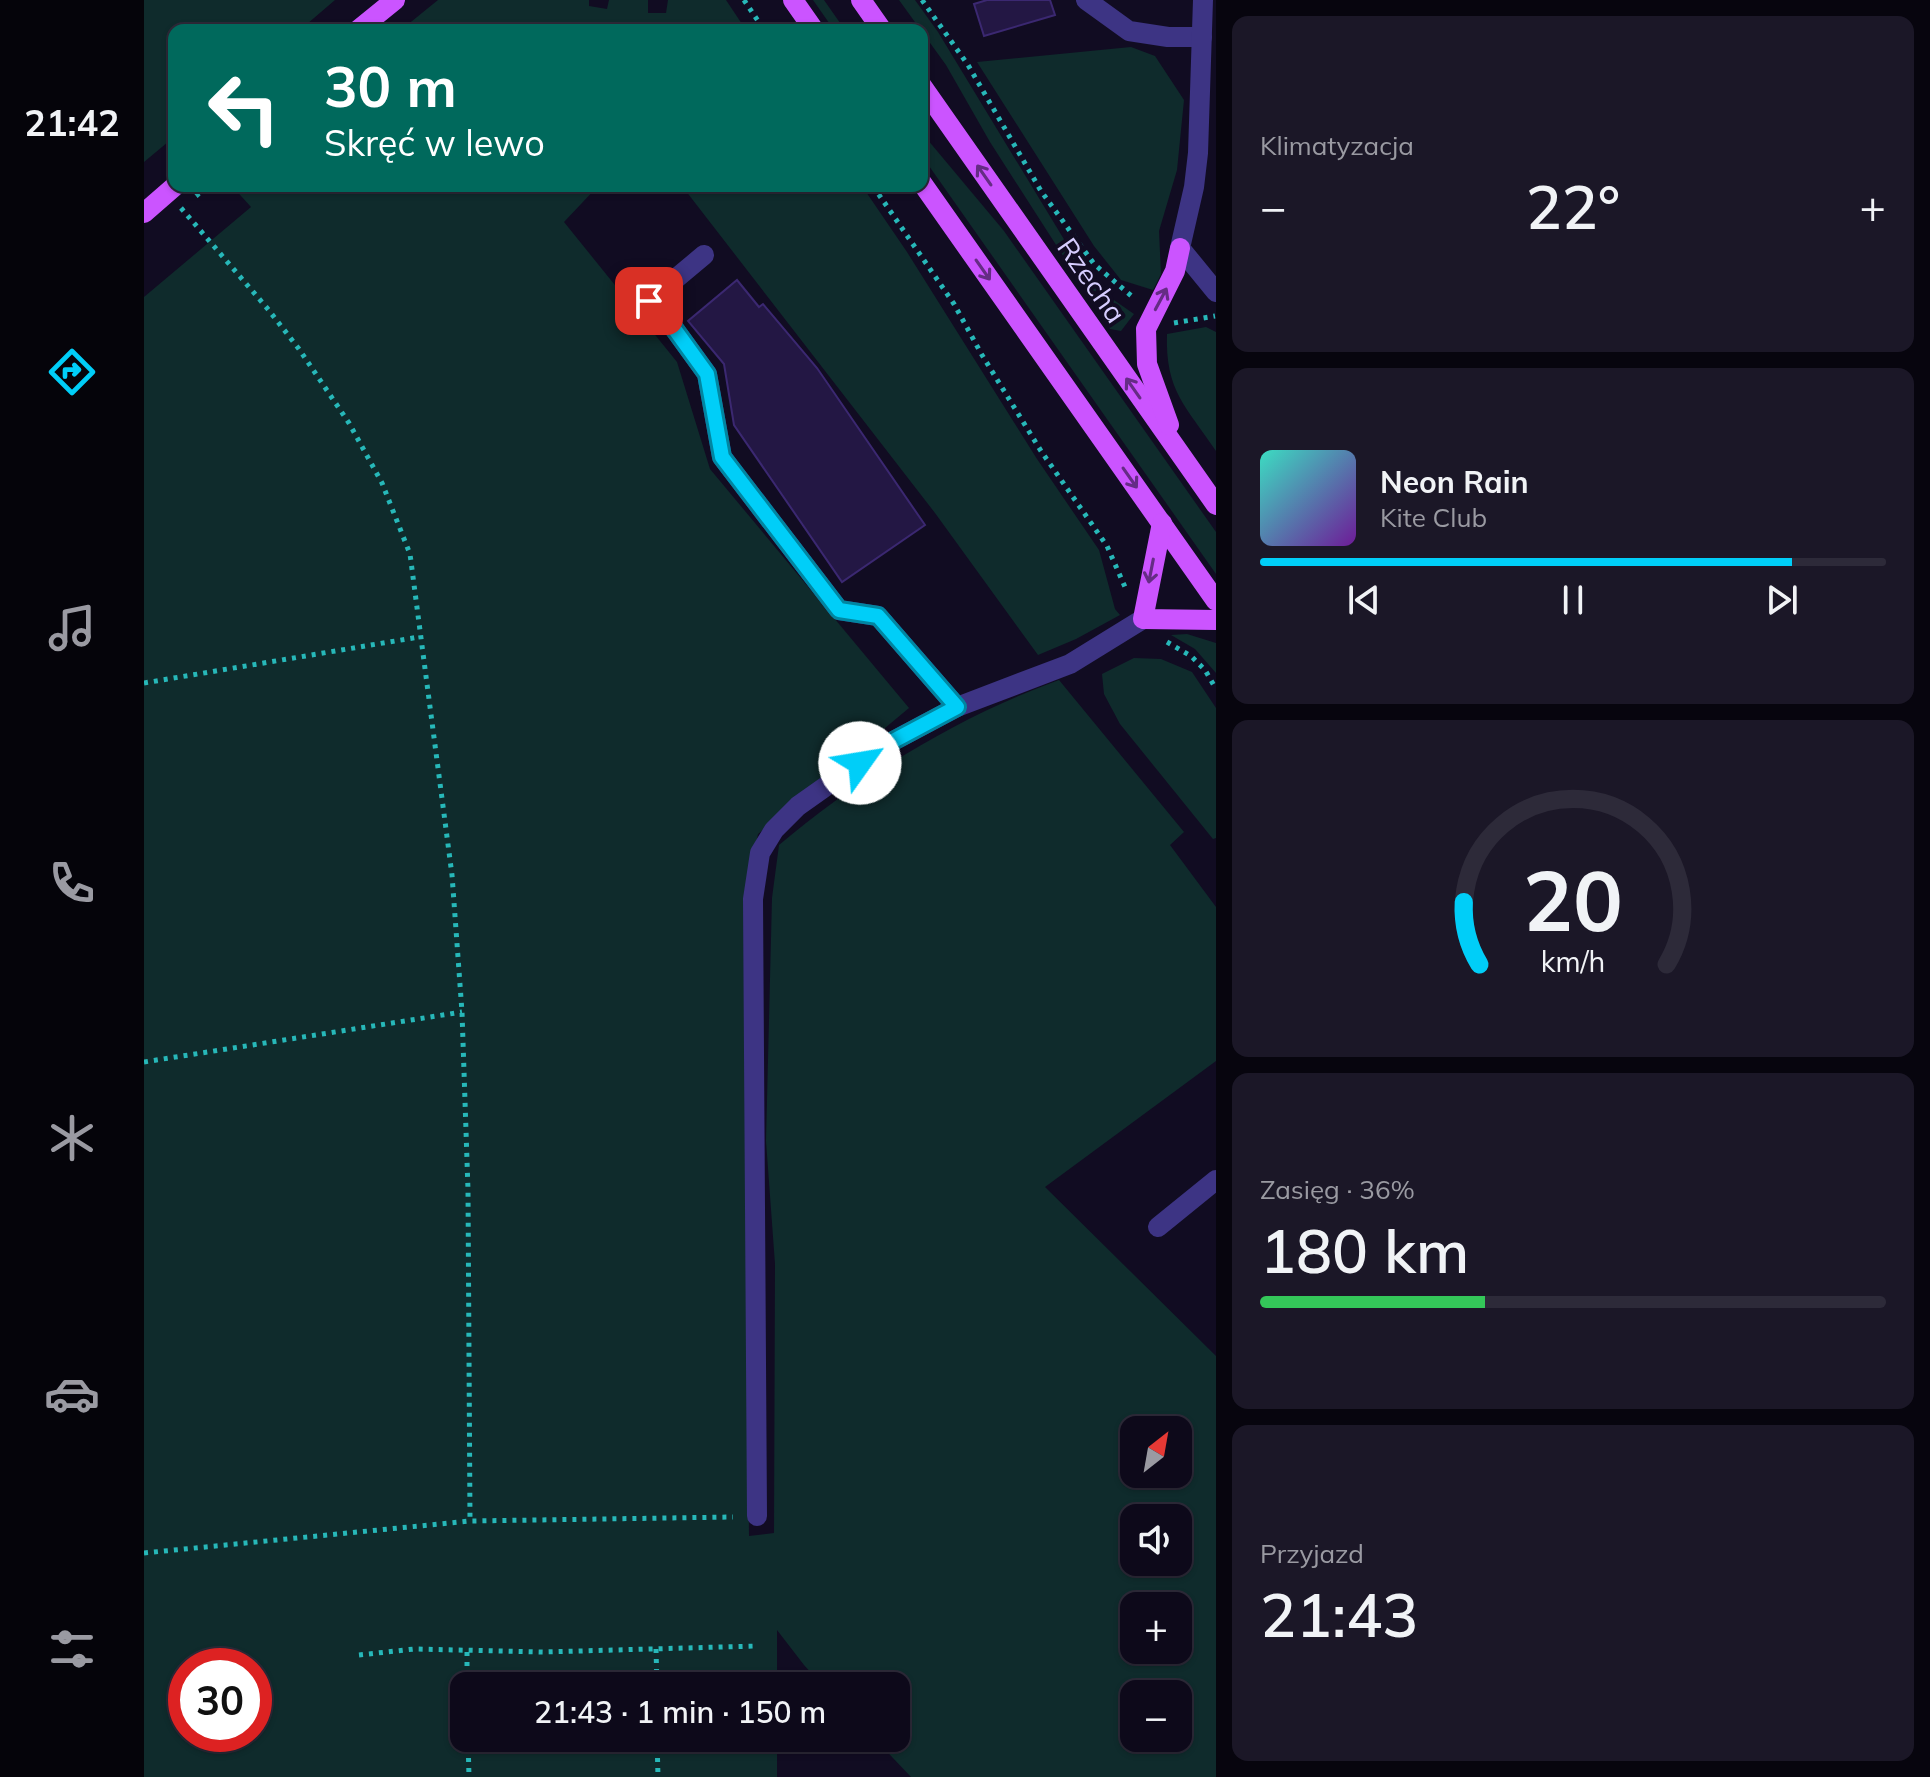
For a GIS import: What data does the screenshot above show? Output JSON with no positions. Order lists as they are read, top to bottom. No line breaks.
{"streets":{"main road":["Rzecha"]},"north":"top right","page":{"tabs":"21:42","tile":["Klimatyzacja",["Zasięg · 36%","180 km"],["Przyjazd","21:43"]],"turn":["30 m","Skręć w lewo"],"heat":["−","22°","+"],"song":["Neon Rain","Kite Club"],"map_buttons":["+","−"],"limit":"30","trip":"21:43 · 1 min · 150 m","gauge":["20","km/h"]}}
